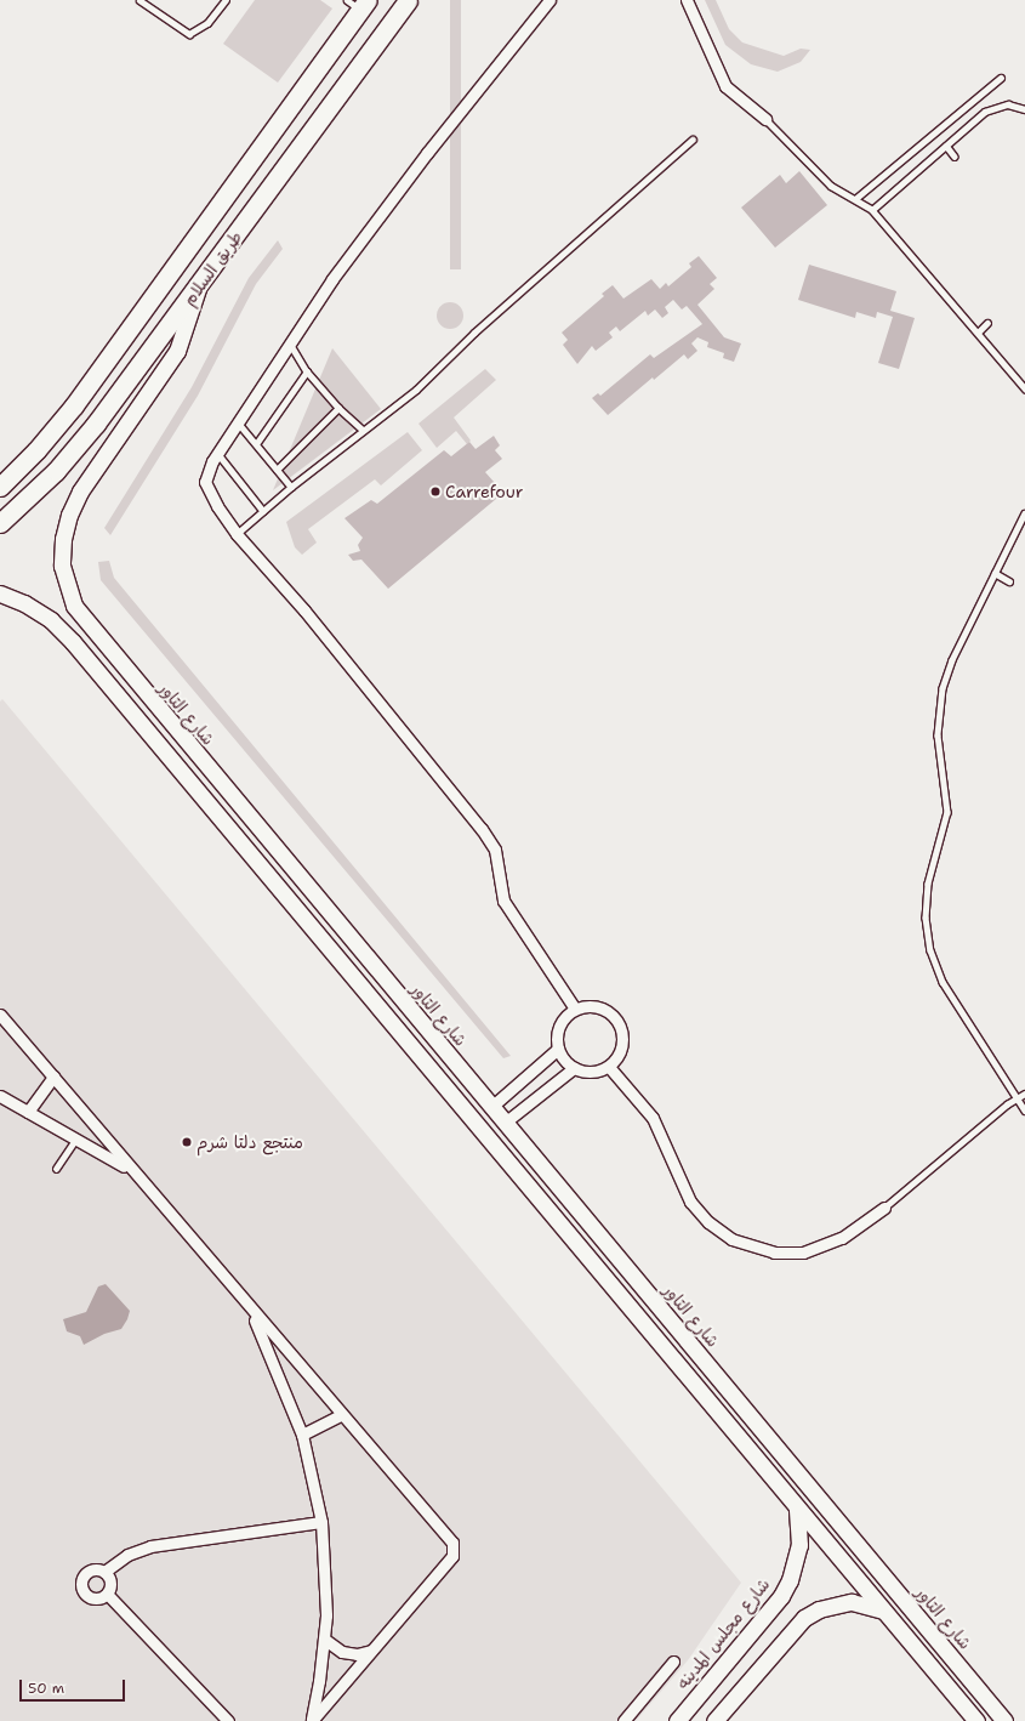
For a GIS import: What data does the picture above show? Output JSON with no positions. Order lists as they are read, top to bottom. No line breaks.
{"streets":{"main road":["طريق السلام","شارع التاور","شارع مجلس المدينه"]},"crossings":[["طريق السلام","شارع التاور"]],"places":["Carrefour","منتجع دلتا شرم"],"scale_bar":"50 m"}
